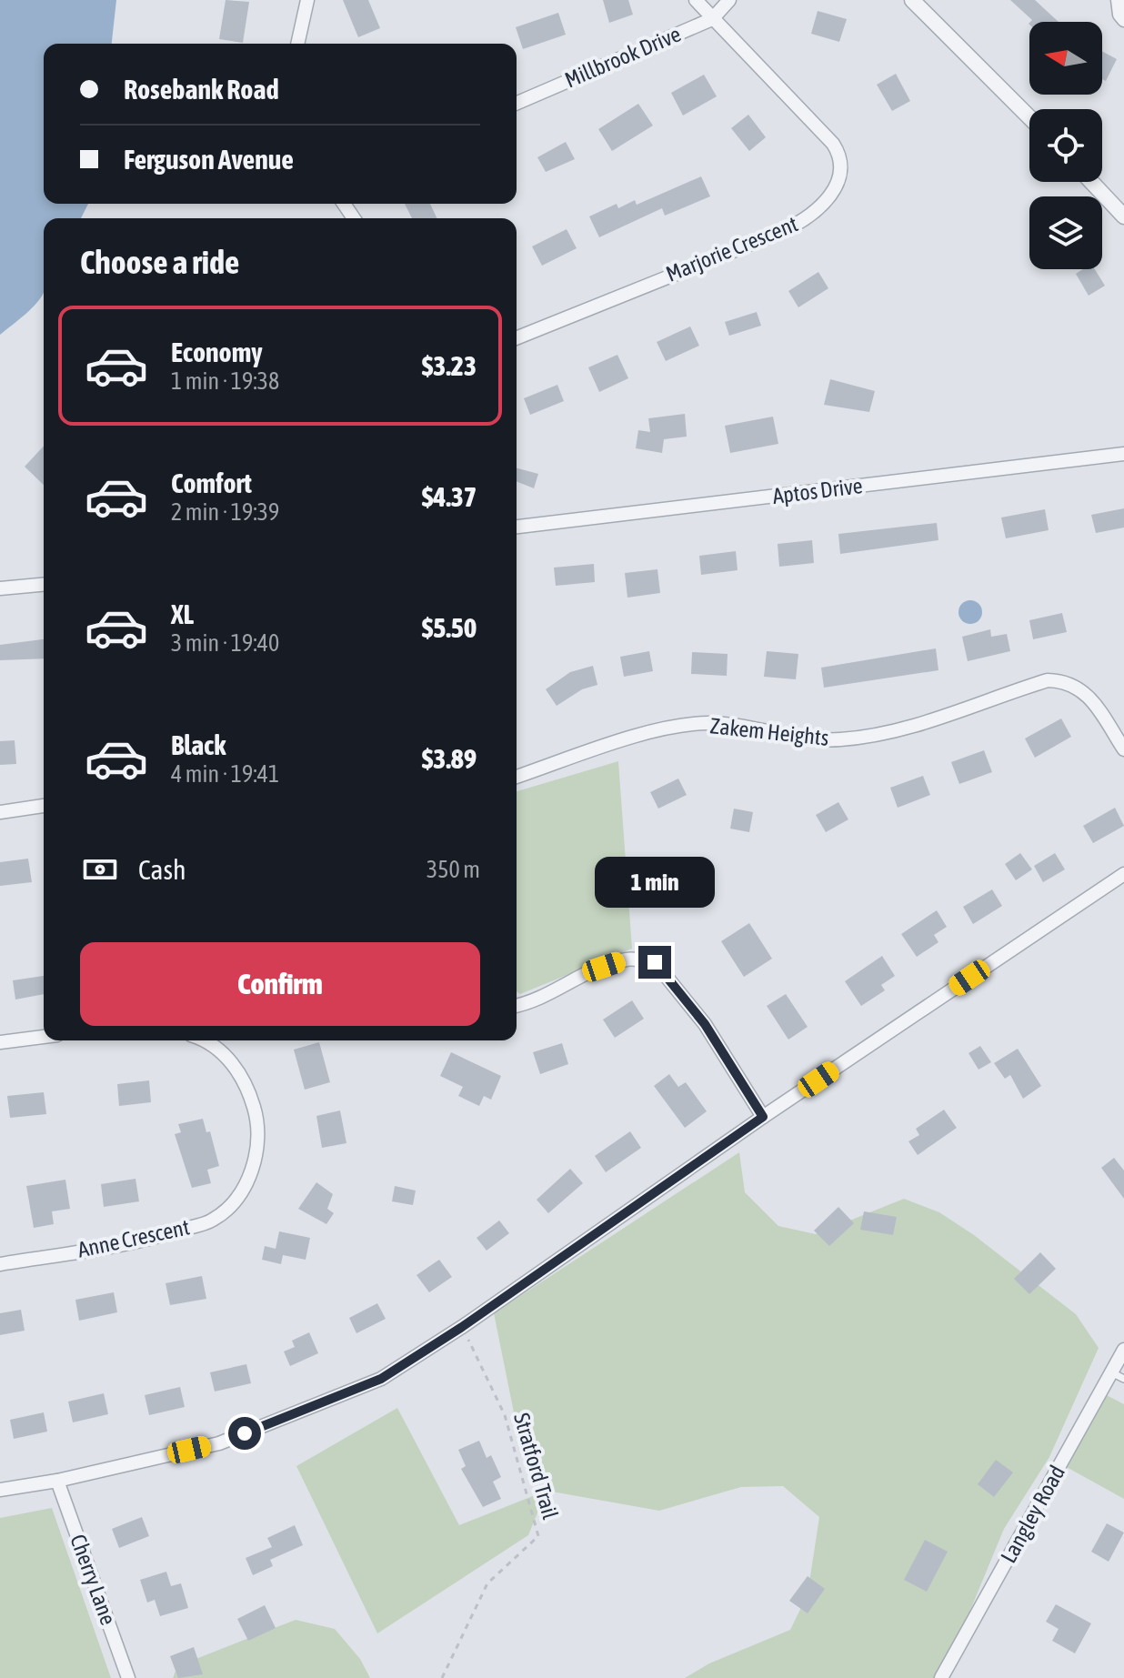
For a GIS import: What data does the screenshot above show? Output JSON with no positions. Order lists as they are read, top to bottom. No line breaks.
{"streets":{"street":["Millbrook Drive","Marjorie Crescent","Aptos Drive","Zakem Heights","Anne Crescent","Langley Road","Cherry Lane"],"path":["Stratford Trail"]},"crossings":[["Millbrook Drive","Marjorie Crescent"]],"north":"left","page":{"banner":["Rosebank Road","Ferguson Avenue"],"heading":"Choose a ride","list":[{"name":"Economy","note":"1 min · 19:38","value":"$3.23"},{"name":"Comfort","note":"2 min · 19:39","value":"$4.37"},{"name":"XL","note":"3 min · 19:40","value":"$5.50"},{"name":"Black","note":"4 min · 19:41","value":"$3.89"}],"pay":["Cash","350 m"],"bubble":"1 min","buttons":"Confirm"}}
